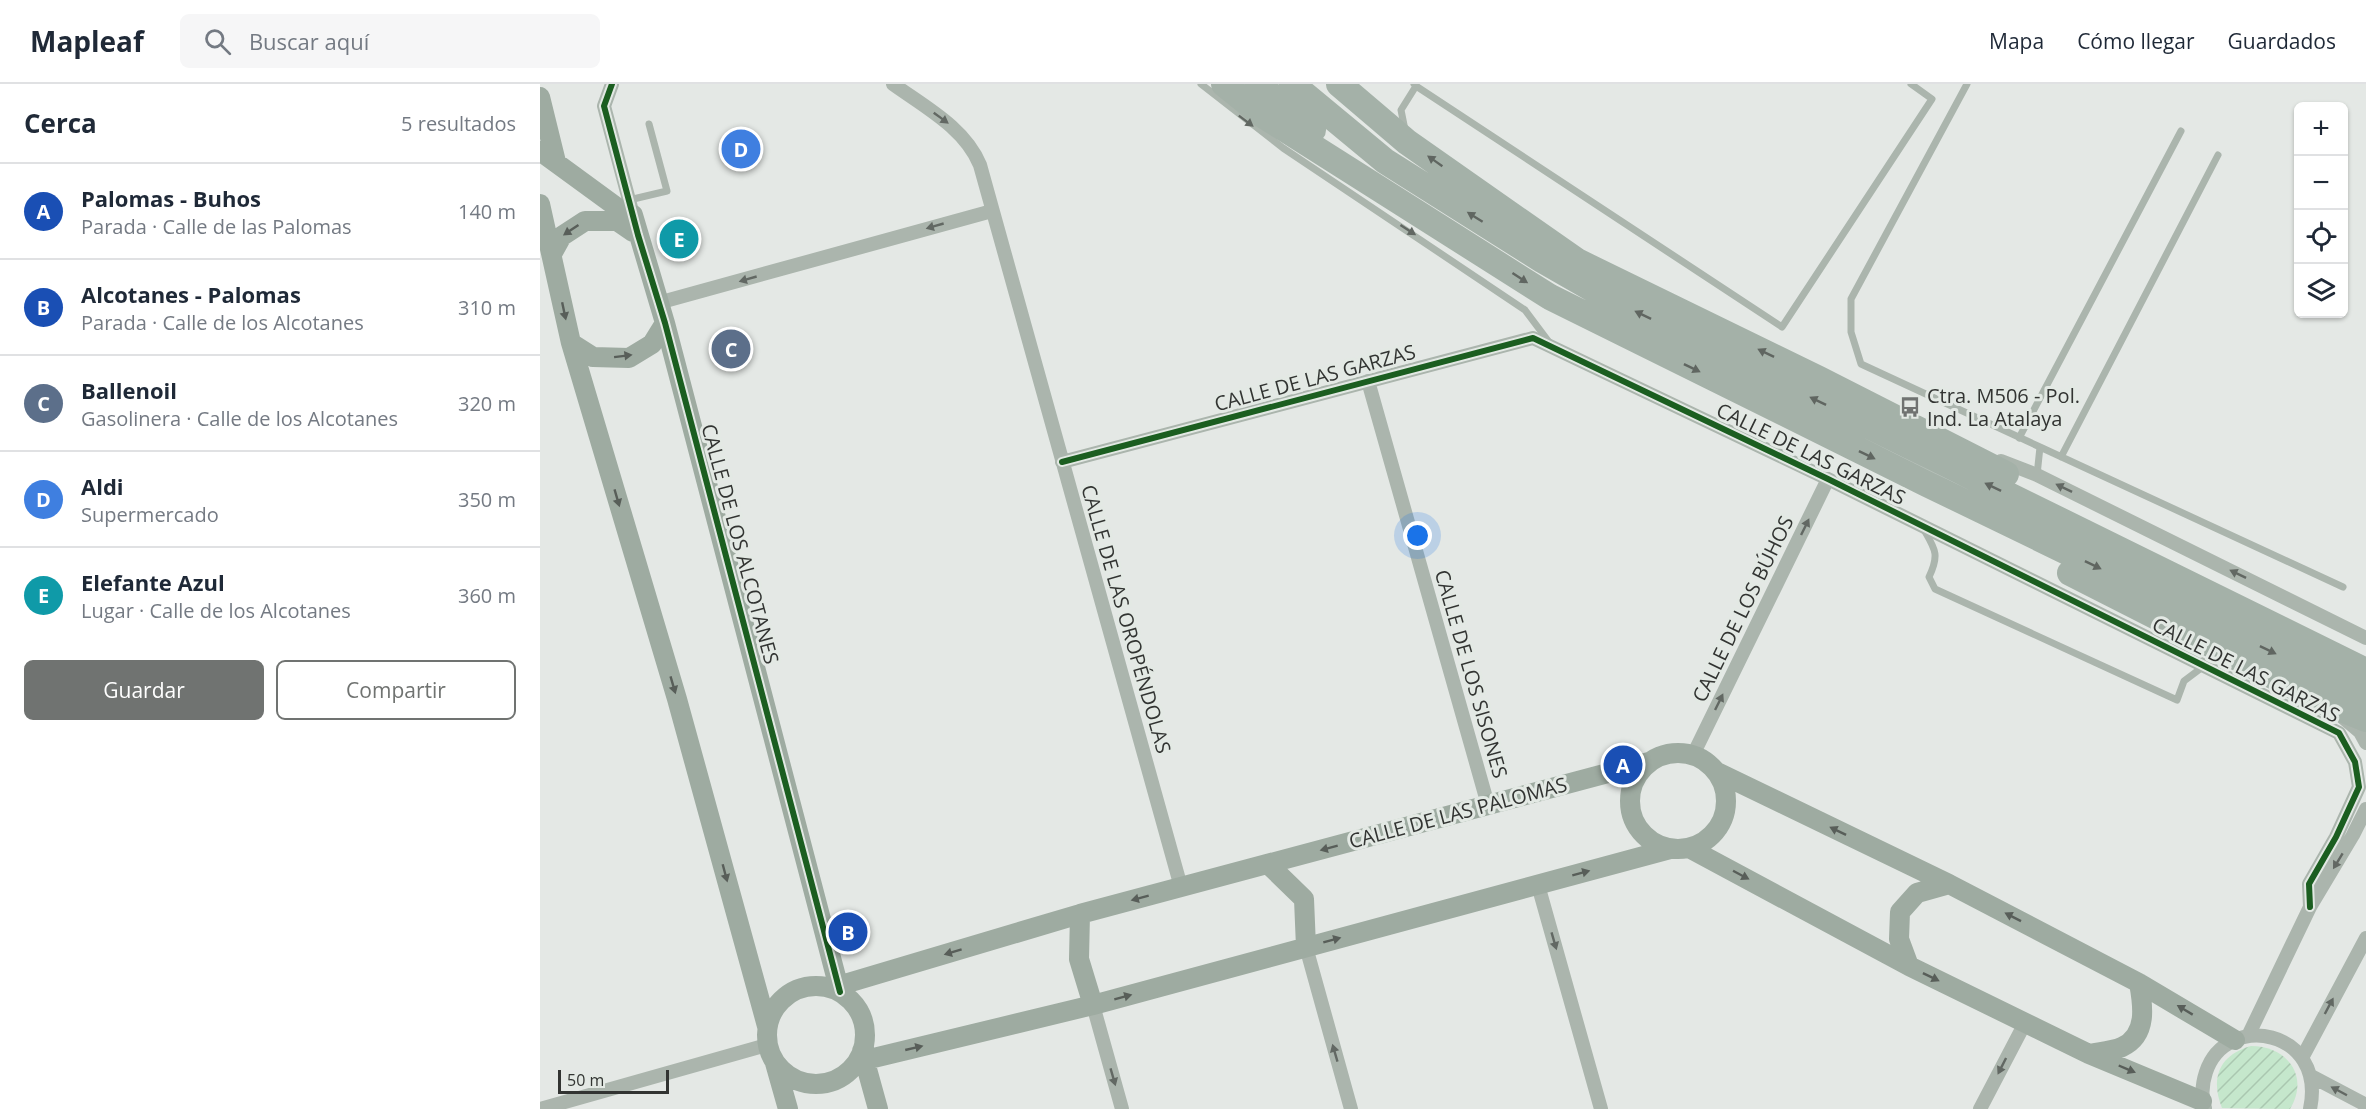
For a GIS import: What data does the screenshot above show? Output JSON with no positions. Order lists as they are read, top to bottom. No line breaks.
{"streets":{"street":["CALLE DE LAS GARZAS","CALLE DE LOS ALCOTANES","CALLE DE LOS BÚHOS","CALLE DE LAS OROPÉNDOLAS","CALLE DE LOS SISONES","CALLE DE LAS PALOMAS"]},"crossings":[["CALLE DE LAS GARZAS","CALLE DE LOS BÚHOS"],["CALLE DE LAS GARZAS","CALLE DE LAS OROPÉNDOLAS"],["CALLE DE LAS GARZAS","CALLE DE LOS SISONES"],["CALLE DE LOS ALCOTANES","CALLE DE LAS PALOMAS"],["CALLE DE LOS BÚHOS","CALLE DE LAS PALOMAS"],["CALLE DE LAS OROPÉNDOLAS","CALLE DE LAS PALOMAS"],["CALLE DE LOS SISONES","CALLE DE LAS PALOMAS"]],"one_way":["CALLE DE LOS BÚHOS"],"places":{"bus stop":["Ctra. M506 - Pol. Ind. La Atalaya"]},"scale_bar":"50 m","page":{"header":"Mapleaf","search":"Buscar aquí","nav":["Mapa","Cómo llegar","Guardados"],"heading":["Cerca","5 resultados"],"map_buttons":["+","−"],"pins":["D","E","C","A","B"],"list":[{"mark":"A","name":"Palomas - Buhos","note":"Parada · Calle de las Palomas","value":"140 m"},{"mark":"B","name":"Alcotanes - Palomas","note":"Parada · Calle de los Alcotanes","value":"310 m"},{"mark":"C","name":"Ballenoil","note":"Gasolinera · Calle de los Alcotanes","value":"320 m"},{"mark":"D","name":"Aldi","note":"Supermercado","value":"350 m"},{"mark":"E","name":"Elefante Azul","note":"Lugar · Calle de los Alcotanes","value":"360 m"}],"buttons":["Guardar","Compartir"],"scale":"50 m"}}
